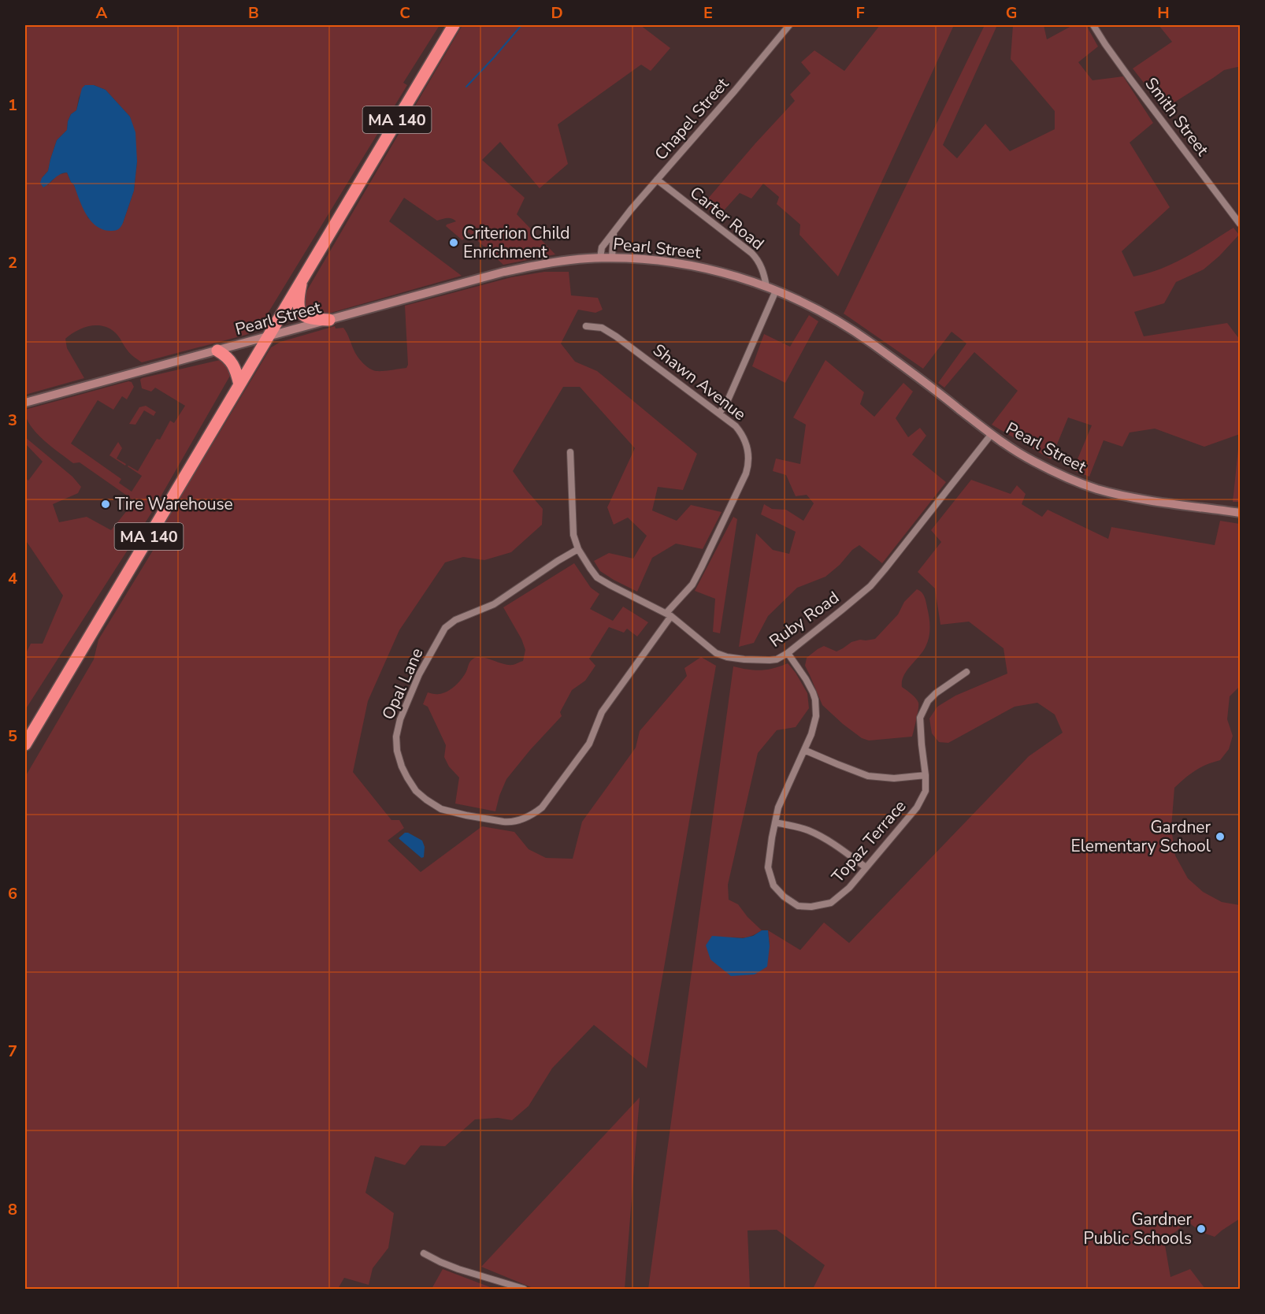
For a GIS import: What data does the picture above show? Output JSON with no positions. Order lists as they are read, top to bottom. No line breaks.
{"streets":{"highway":["MA 140"],"main road":["Pearl Street"],"street":["Smith Street","Chapel Street","Carter Road","Shawn Avenue","Ruby Road","Opal Lane","Topaz Terrace"]},"crossings":[["Chapel Street","Carter Road"],["Chapel Street","Pearl Street"],["MA 140","Pearl Street"],["Carter Road","Pearl Street"],["Pearl Street","Ruby Road"],["Shawn Avenue","Ruby Road"],["Shawn Avenue","Opal Lane"],["Ruby Road","Opal Lane"],["Ruby Road","Topaz Terrace"]],"places":["Criterion Child Enrichment","Tire Warehouse","Gardner Elementary School","Gardner Public Schools"],"grid":{"columns":["A","B","C","D","E","F","G","H"],"rows":["1","2","3","4","5","6","7","8"]}}
